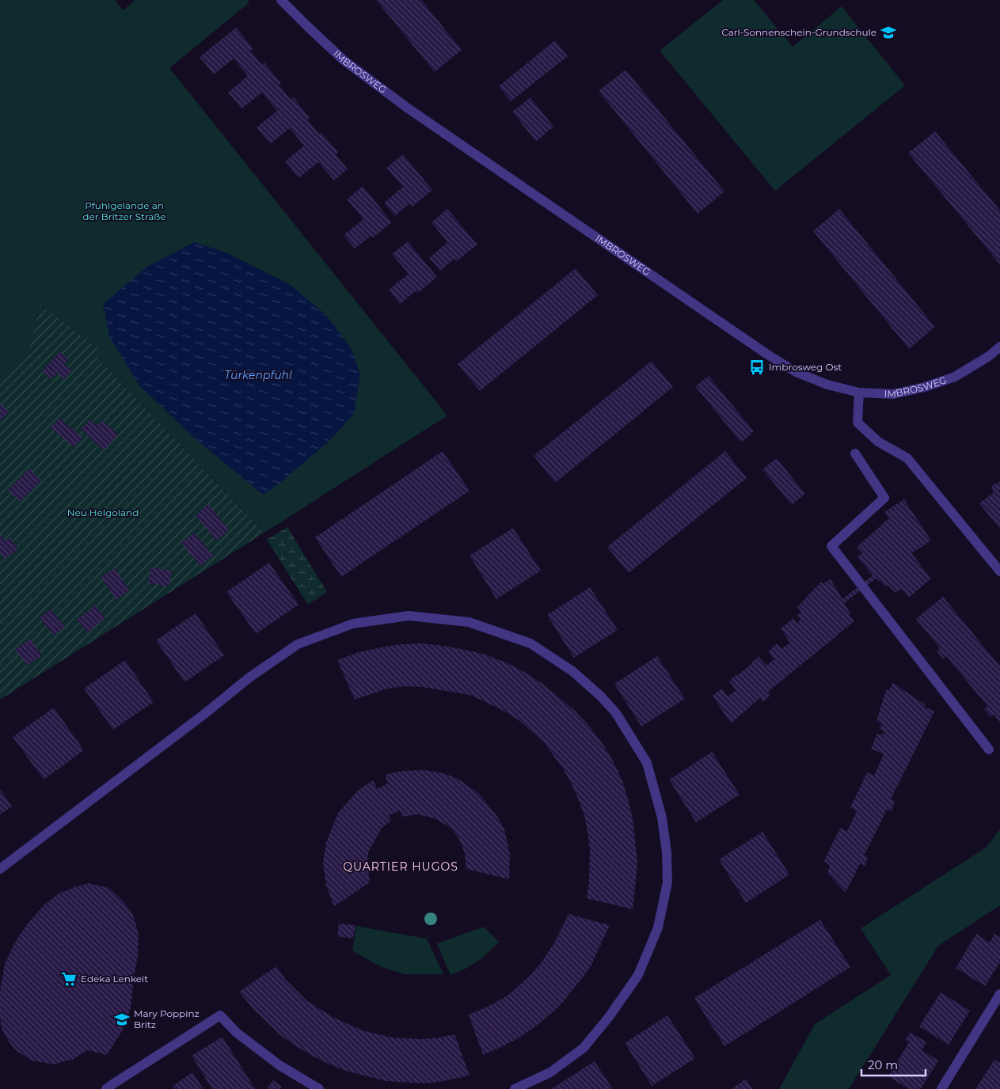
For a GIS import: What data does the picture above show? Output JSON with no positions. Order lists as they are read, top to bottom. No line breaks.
{"streets":{"street":["IMBROSWEG"]},"districts":["QUARTIER HUGOS"],"water":["Türkenpfuhl"],"parks":["Pfuhlgelände an der Britzer Straße","Neu Helgoland"],"places":{"school or university":["Carl-Sonnenschein-Grundschule","Mary Poppinz Britz"],"bus stop":["Imbrosweg Ost"],"supermarket":["Edeka Lenkeit"]},"scale_bar":"20 m"}
